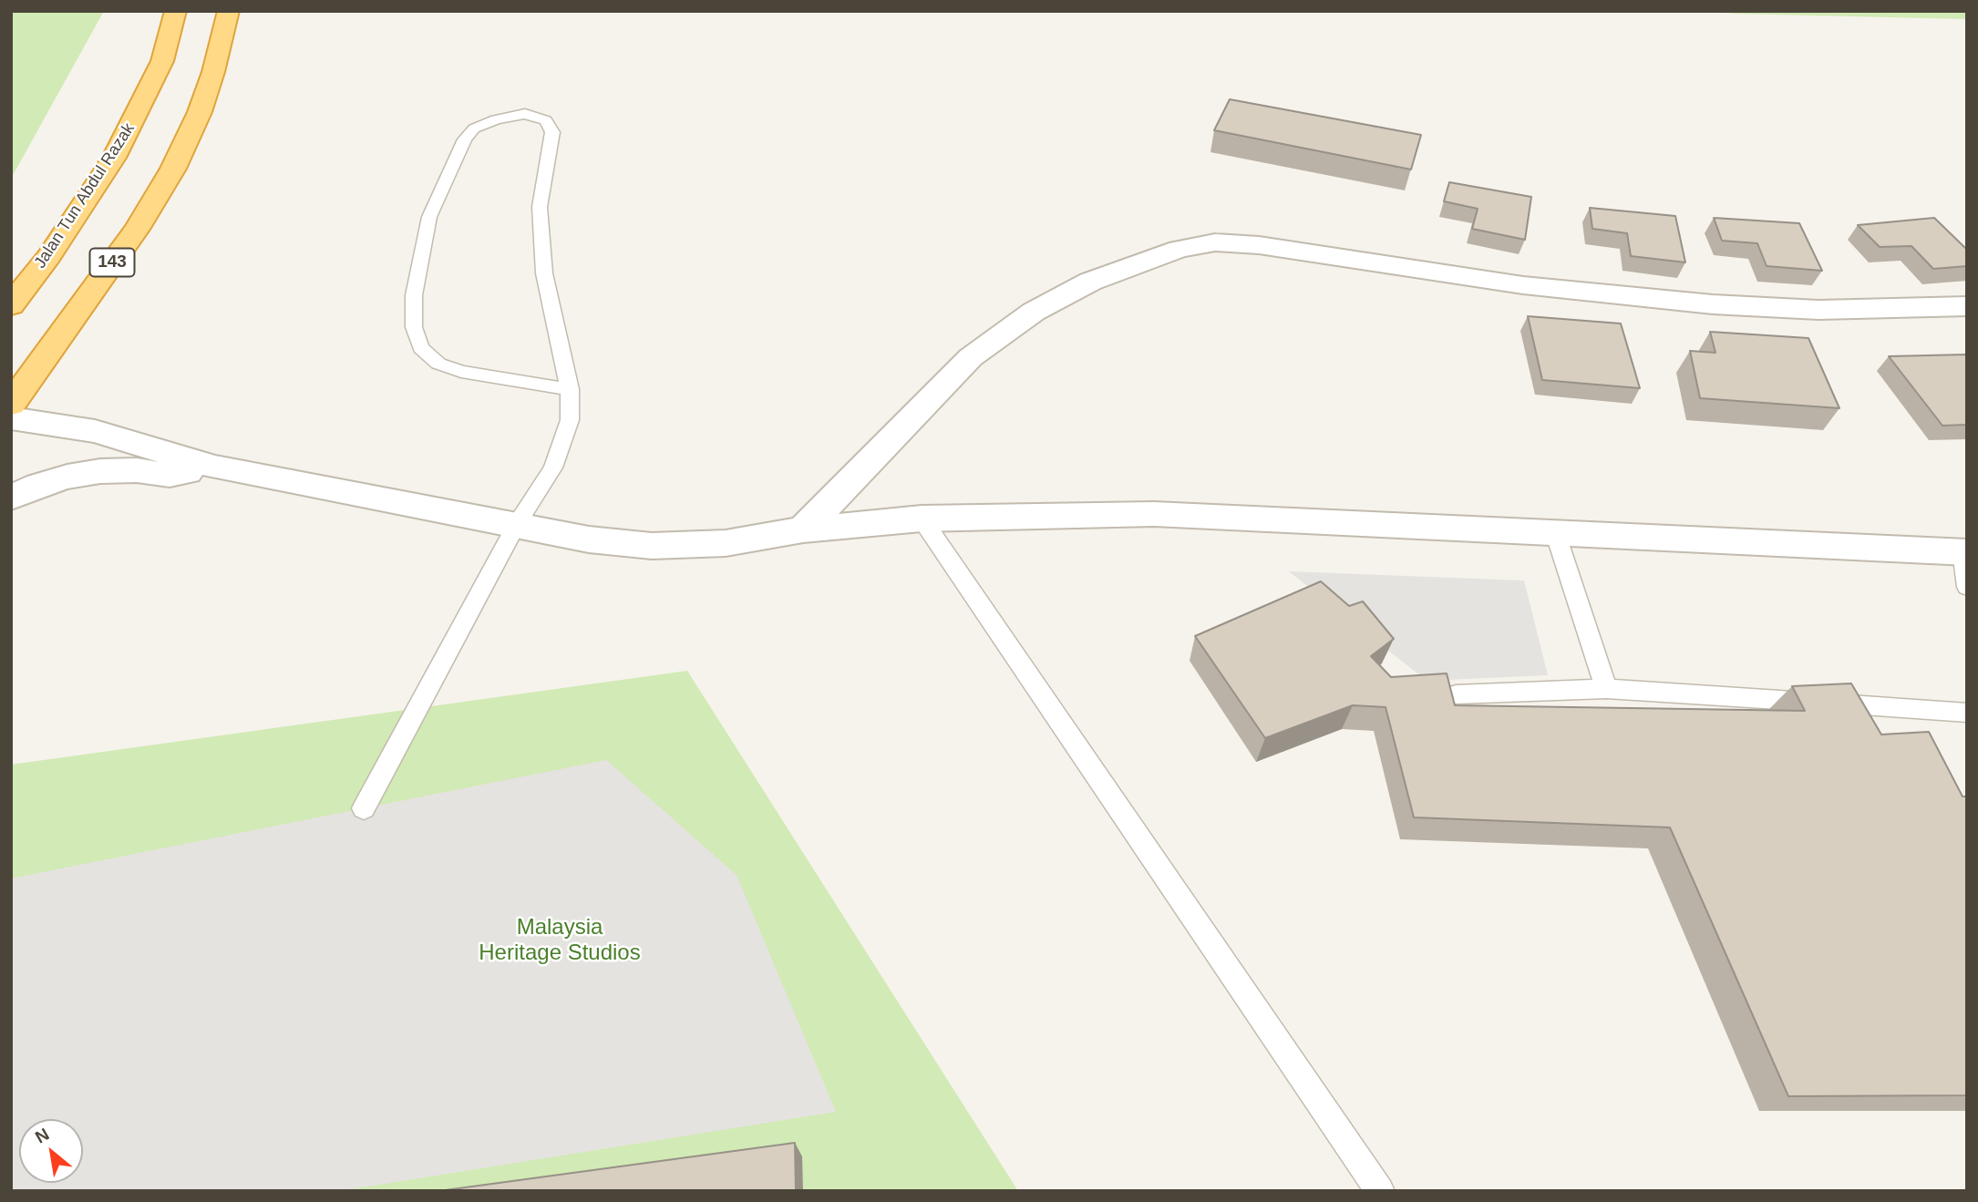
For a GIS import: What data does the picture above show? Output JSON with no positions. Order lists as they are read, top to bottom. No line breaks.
{"streets":{"highway":["Jalan Tun Abdul Razak","143"]},"parks":["Malaysia Heritage Studios"],"north":"top left"}
